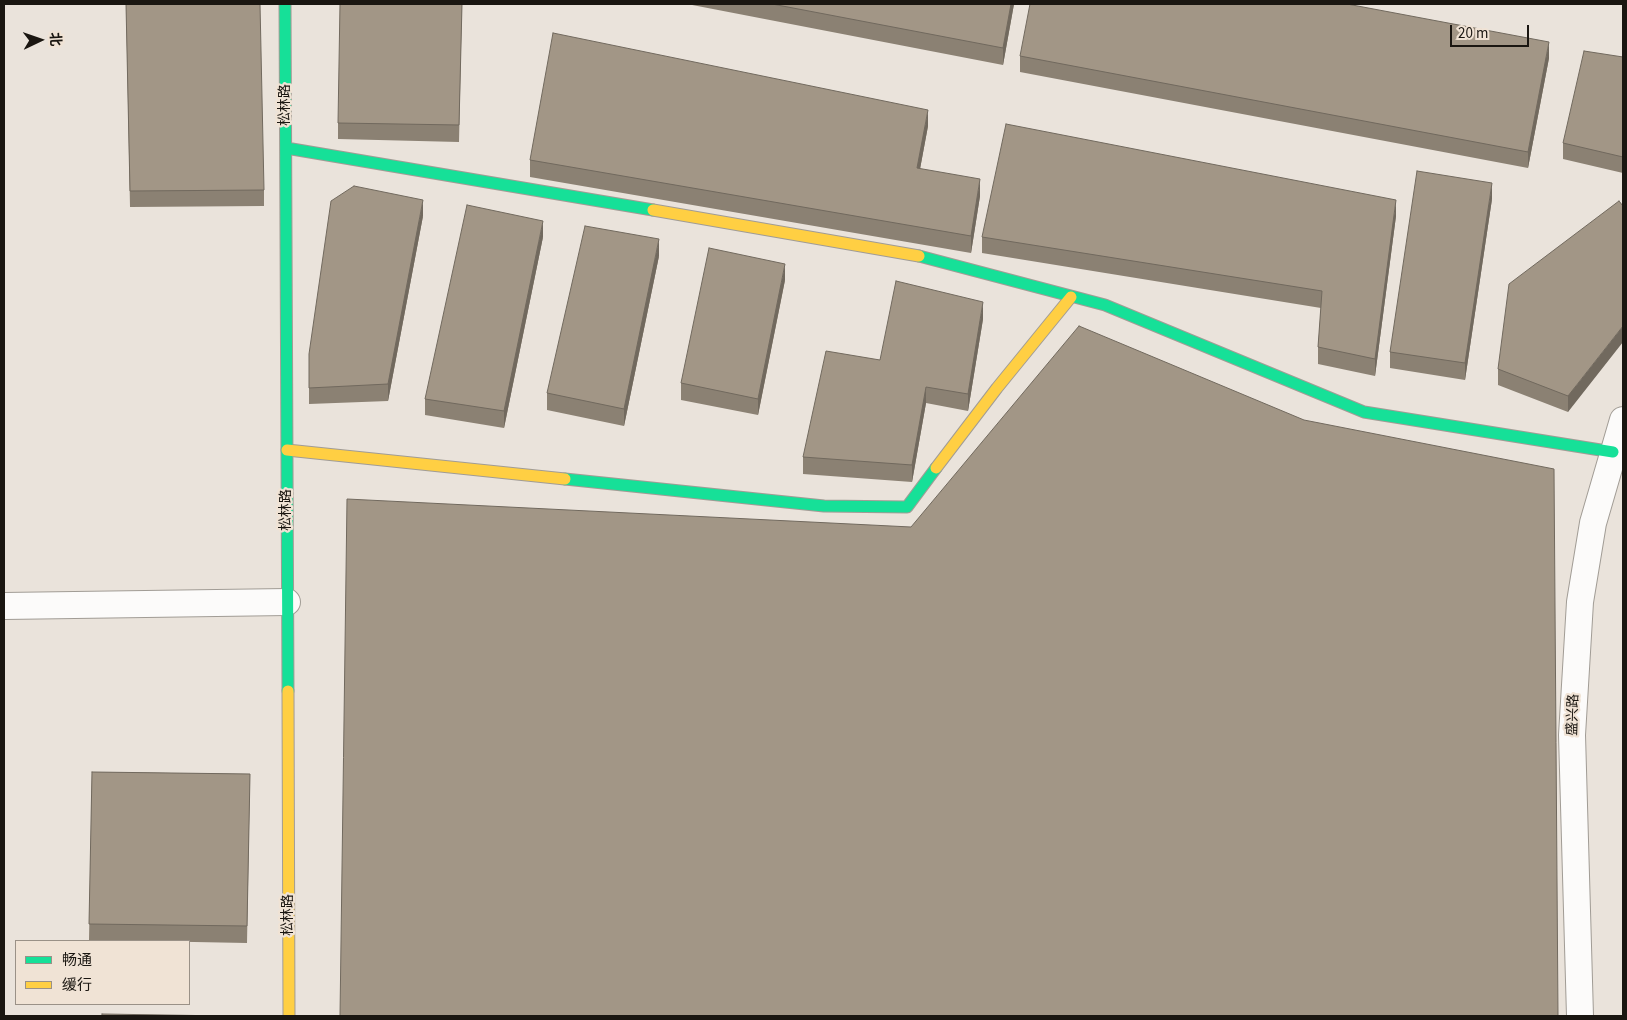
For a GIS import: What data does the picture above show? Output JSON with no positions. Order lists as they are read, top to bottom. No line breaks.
{"streets":{"street":["松林路","盛兴路"]},"legend":["畅通","缓行"],"scale_bar":"20 m","north":"right"}
